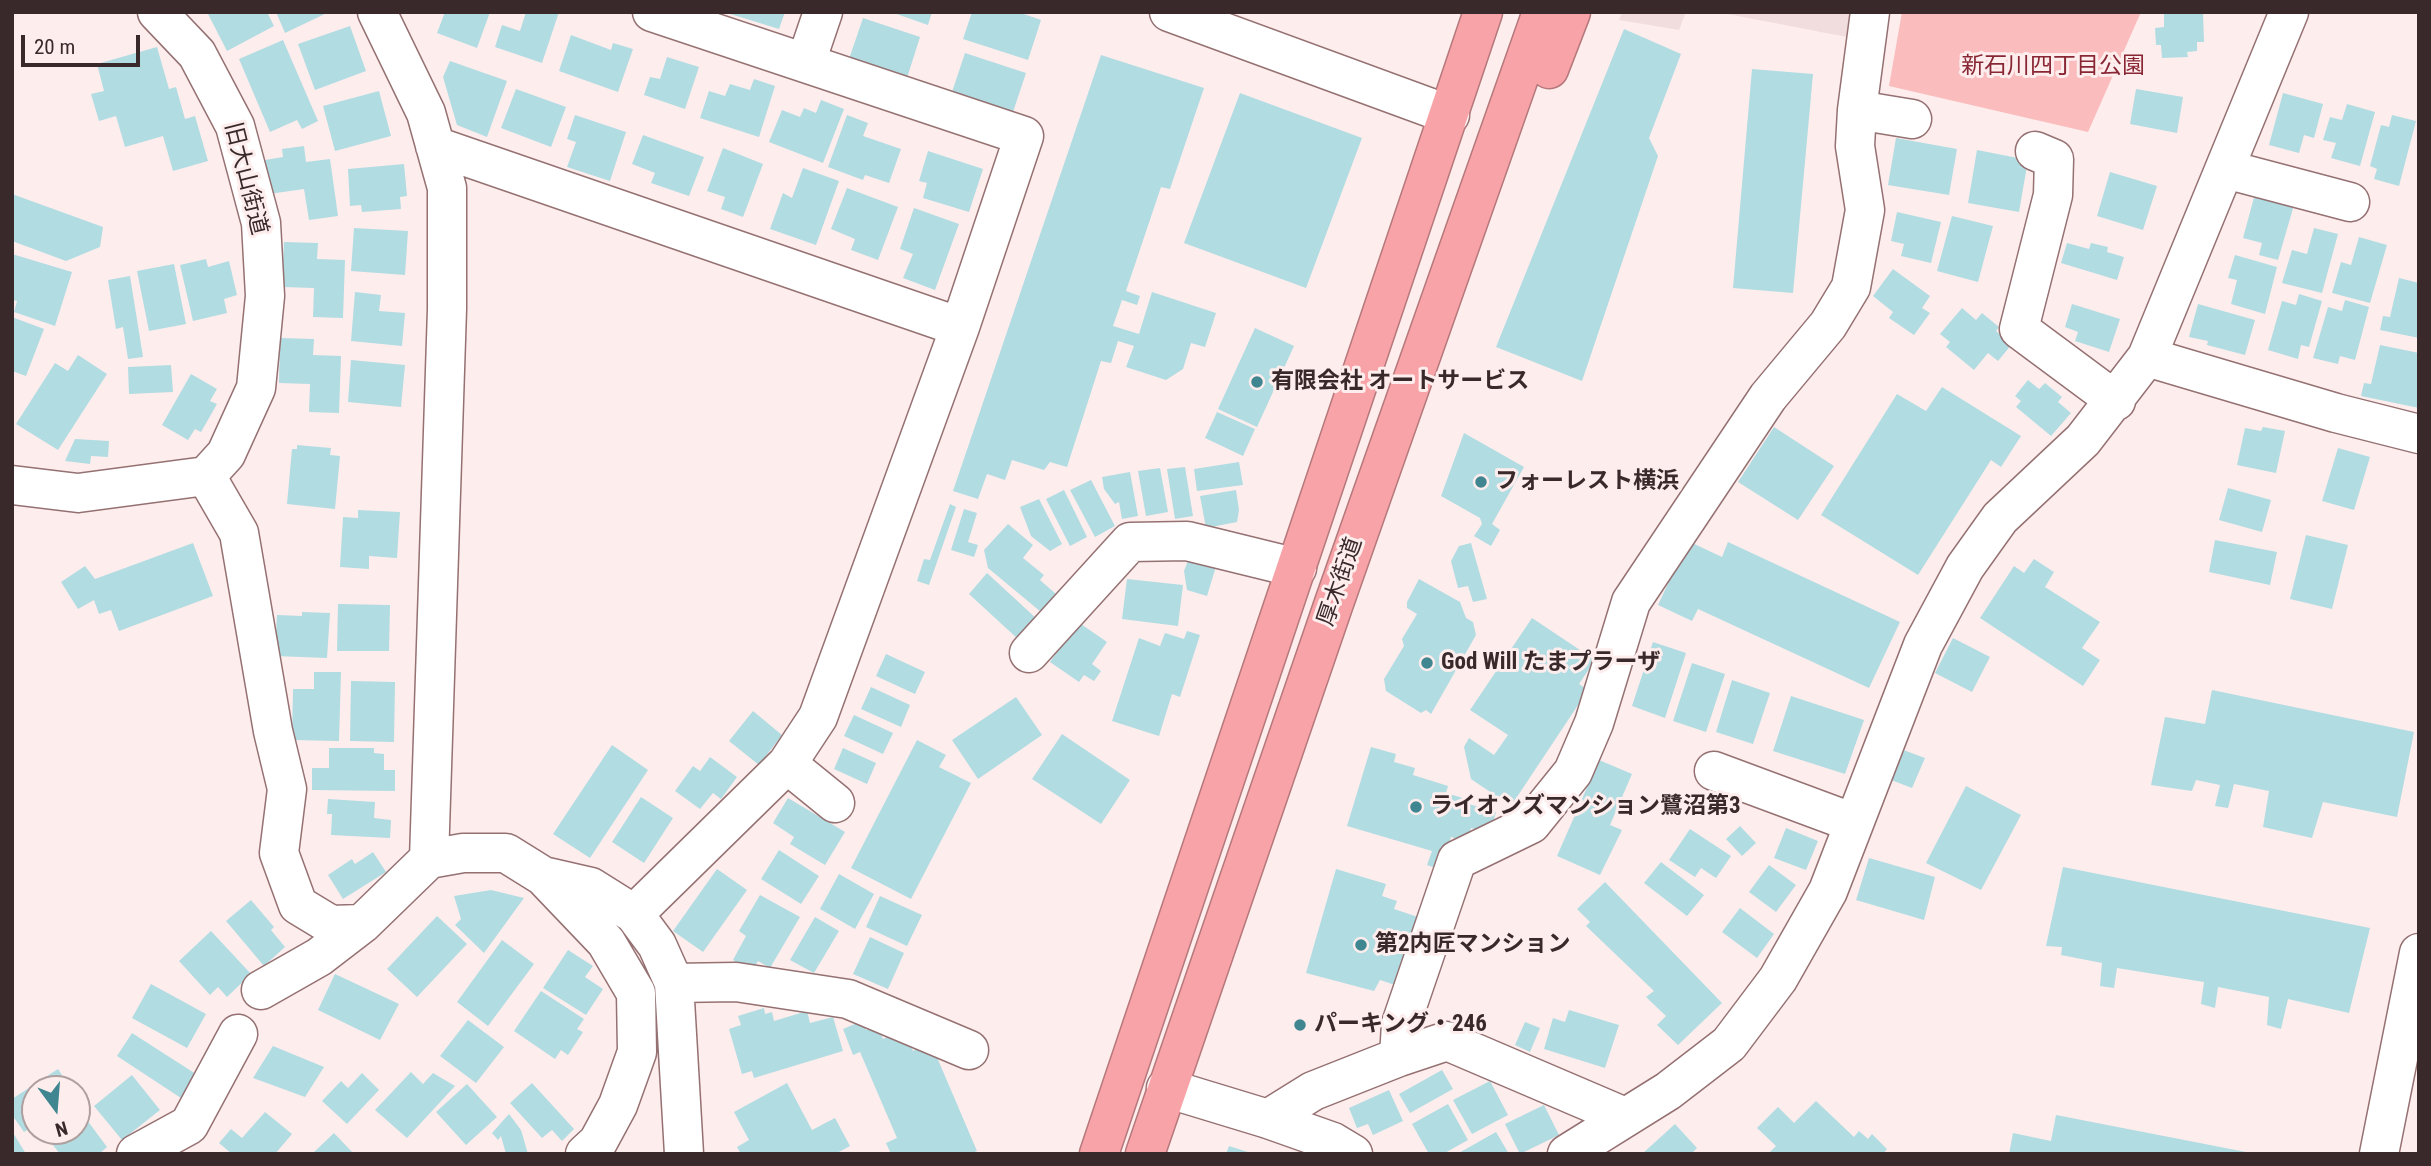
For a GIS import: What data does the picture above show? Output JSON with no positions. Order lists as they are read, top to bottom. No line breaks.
{"streets":{"highway":["厚木街道"],"street":["旧大山街道"]},"parks":["新石川四丁目公園"],"places":["有限会社 オートサービス","フォーレスト横浜","God Will たまプラーザ","ライオンズマンション鷺沼第3","第2内匠マンション","パーキング・246"],"scale_bar":"20 m","north":"bottom"}
